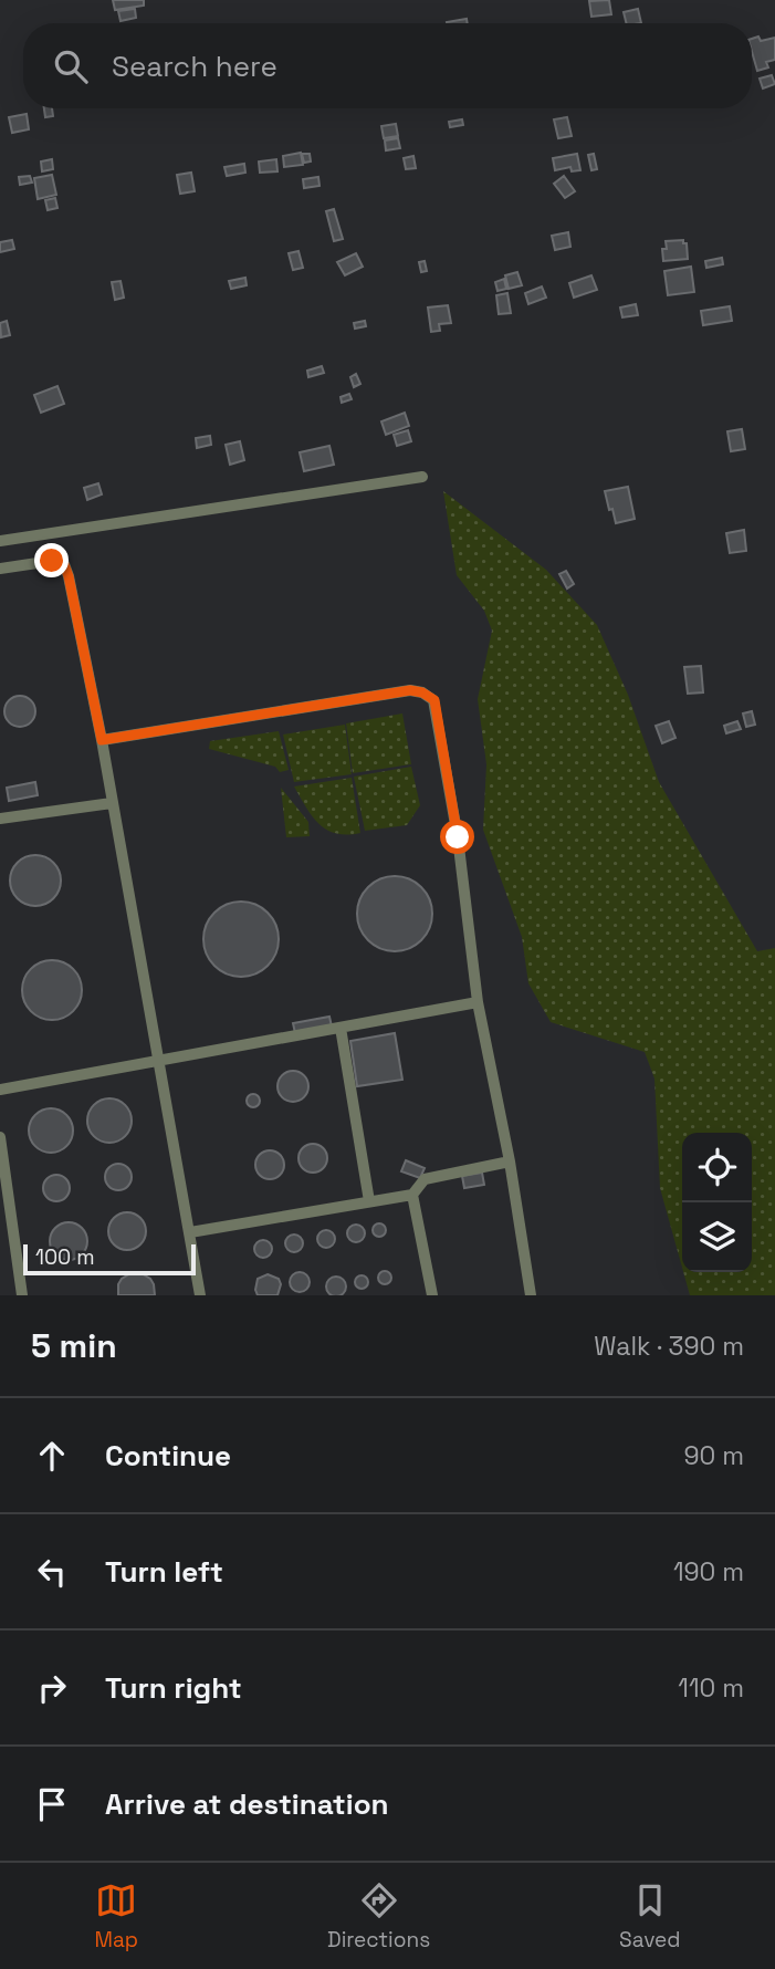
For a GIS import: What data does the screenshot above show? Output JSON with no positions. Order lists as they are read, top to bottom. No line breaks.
{"scale_bar":"100 m","page":{"search":"Search here","scale":"100 m","heading":["5 min","Walk · 390 m"],"list":[["Continue","90 m"],["Turn left","190 m"],["Turn right","110 m"],"Arrive at destination"],"nav":["Map","Directions","Saved"]}}
